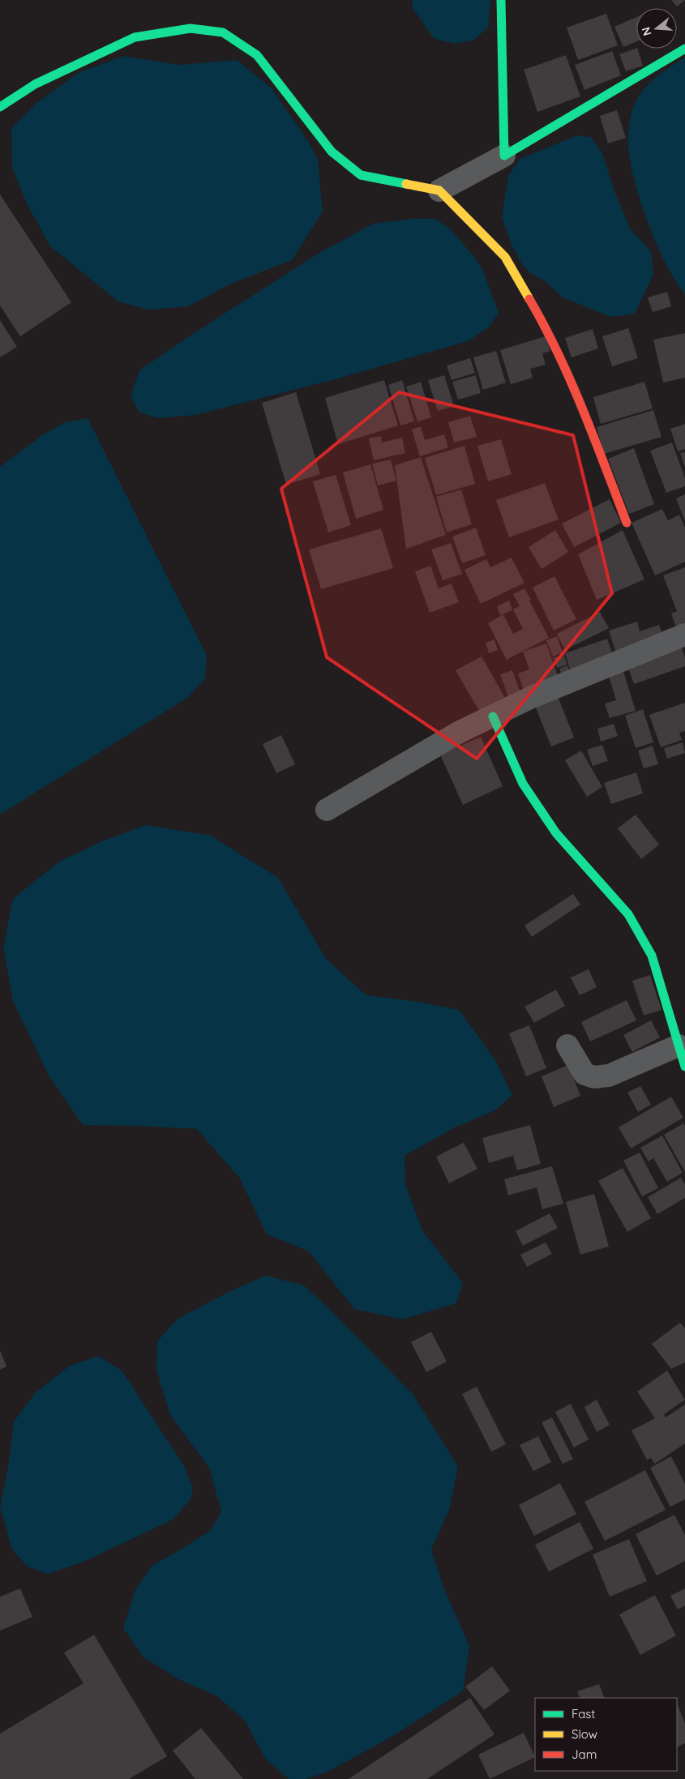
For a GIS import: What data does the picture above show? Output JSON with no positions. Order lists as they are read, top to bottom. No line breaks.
{"legend":["Fast","Slow","Jam"],"north":"left"}
